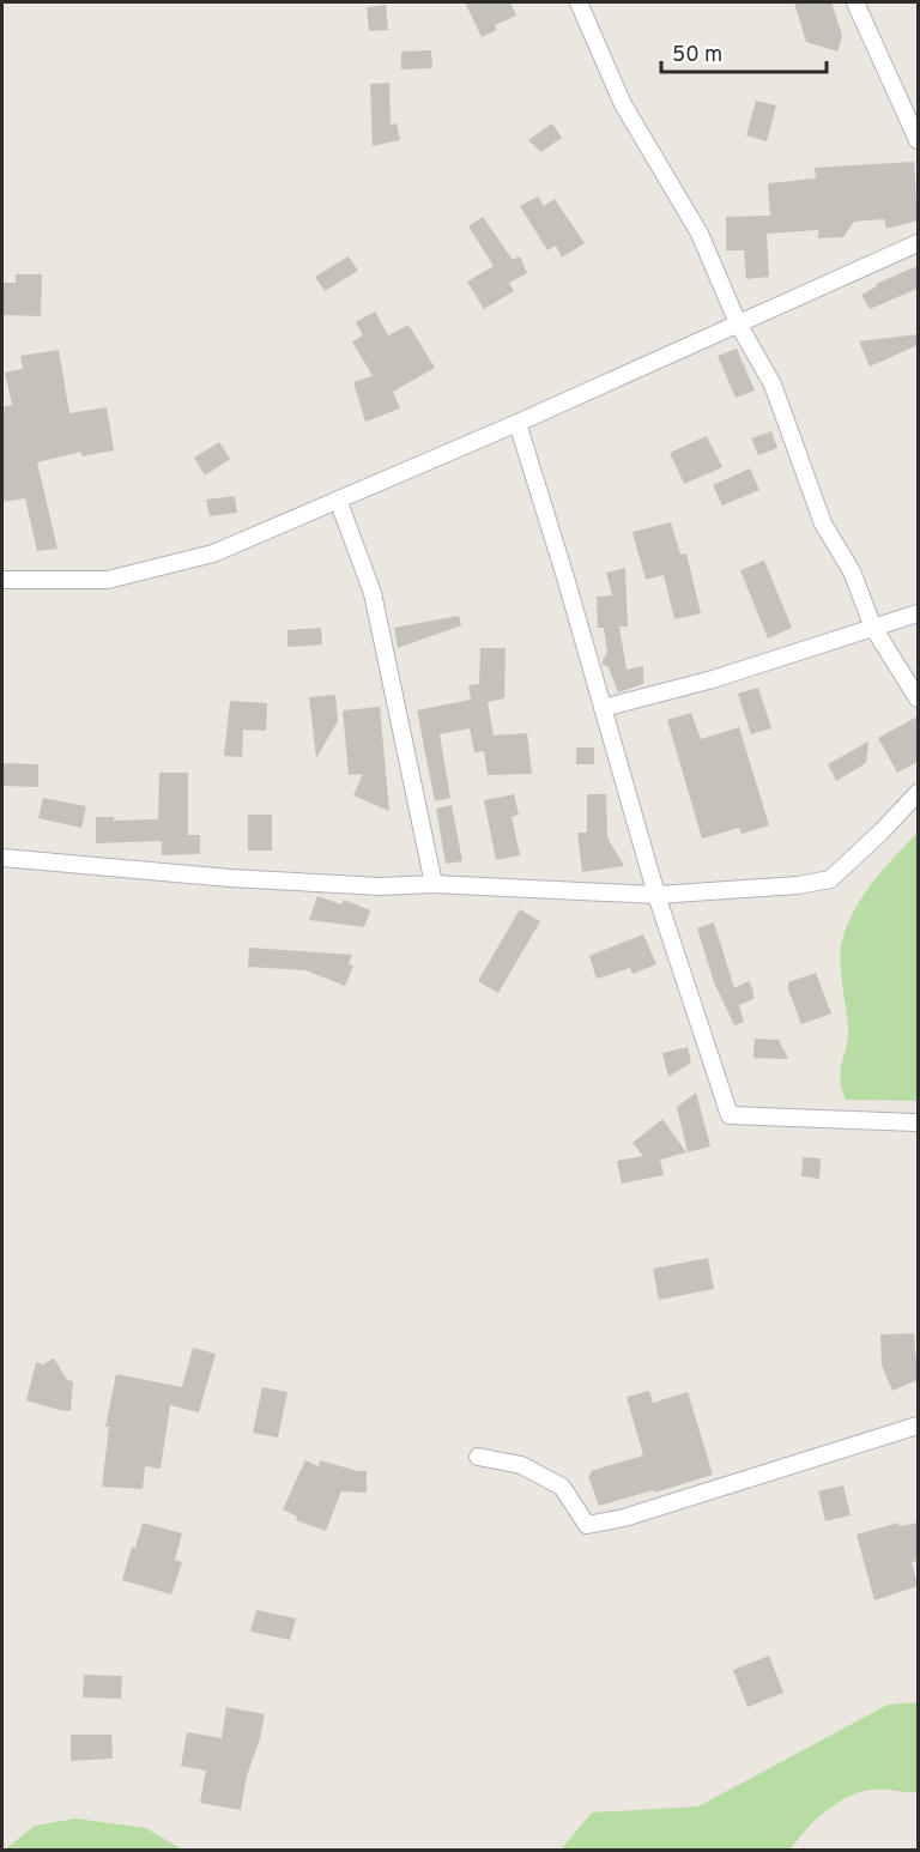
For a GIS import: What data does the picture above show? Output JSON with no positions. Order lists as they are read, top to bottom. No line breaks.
{"scale_bar":"50 m"}
